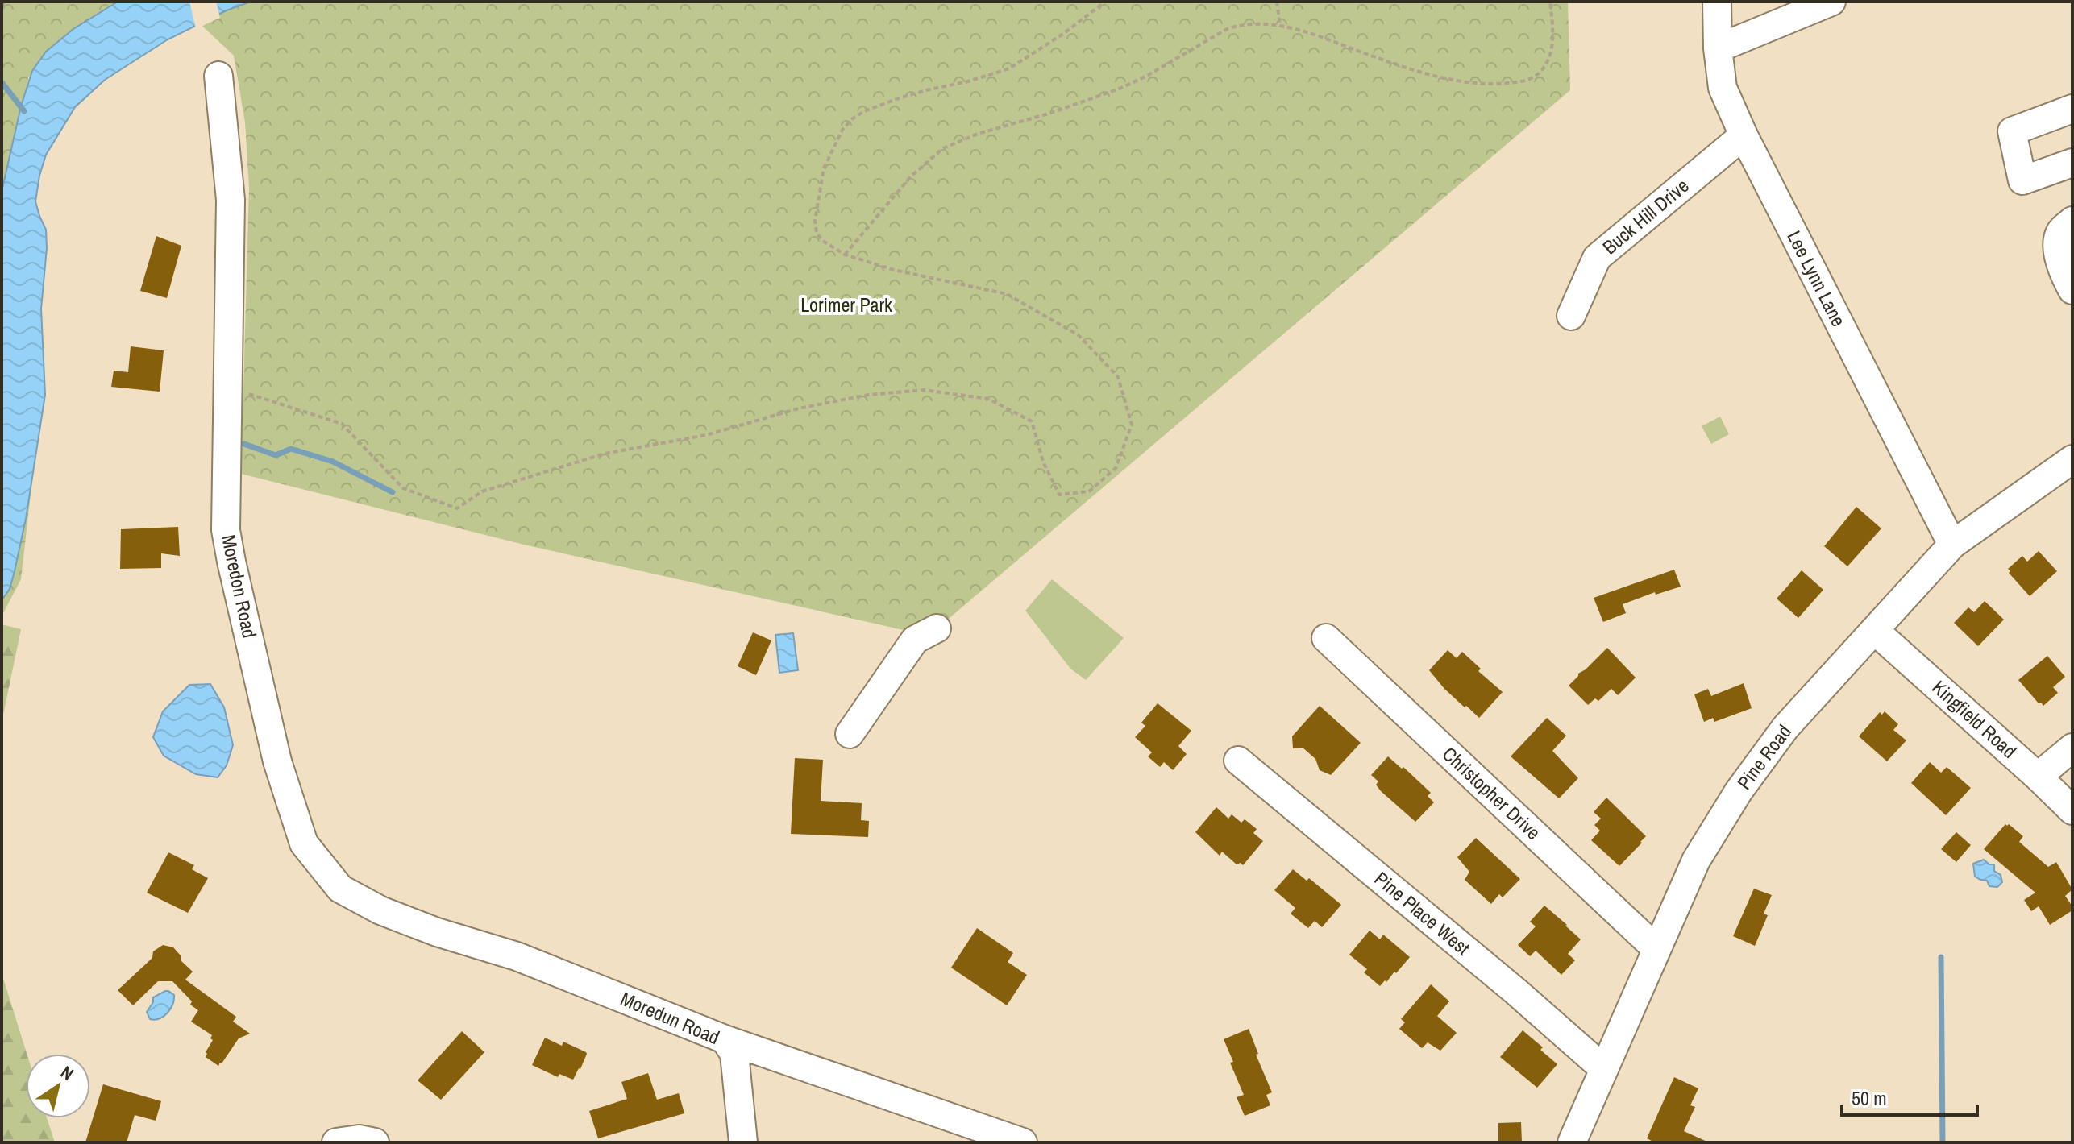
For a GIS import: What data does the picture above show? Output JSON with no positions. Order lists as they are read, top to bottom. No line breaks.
{"streets":{"street":["Buck Hill Drive","Lee Lynn Lane","Moredon Road","Kingfield Road","Pine Road","Christopher Drive","Pine Place West","Moredun Road"]},"crossings":[["Buck Hill Drive","Lee Lynn Lane"],["Lee Lynn Lane","Pine Road"],["Moredon Road","Moredun Road"],["Kingfield Road","Pine Road"],["Pine Road","Christopher Drive"],["Pine Road","Pine Place West"]],"parks":["Lorimer Park"],"scale_bar":"50 m","north":"top right"}
